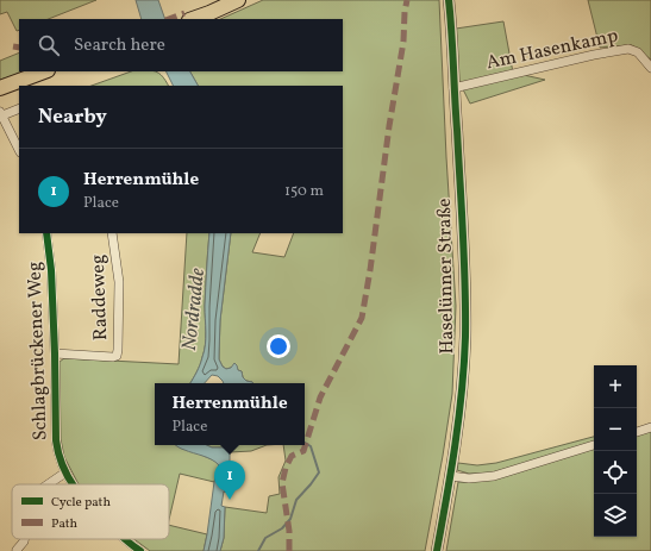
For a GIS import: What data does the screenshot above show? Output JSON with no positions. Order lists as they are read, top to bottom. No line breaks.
{"streets":{"street":["Am Hasenkamp","Haselünner Straße","Raddeweg","Schlagbrückener Weg"]},"crossings":[["Am Hasenkamp","Haselünner Straße"],["Raddeweg","Schlagbrückener Weg"]],"water":["Nordradde"],"legend":["Cycle path","Path"],"page":{"search":"Search here","heading":"Nearby","list":[{"mark":"1","name":"Herrenmühle","note":"Place","value":"150 m"}],"map_buttons":["+","−"],"popup":["Herrenmühle","Place"],"pins":"1"}}
